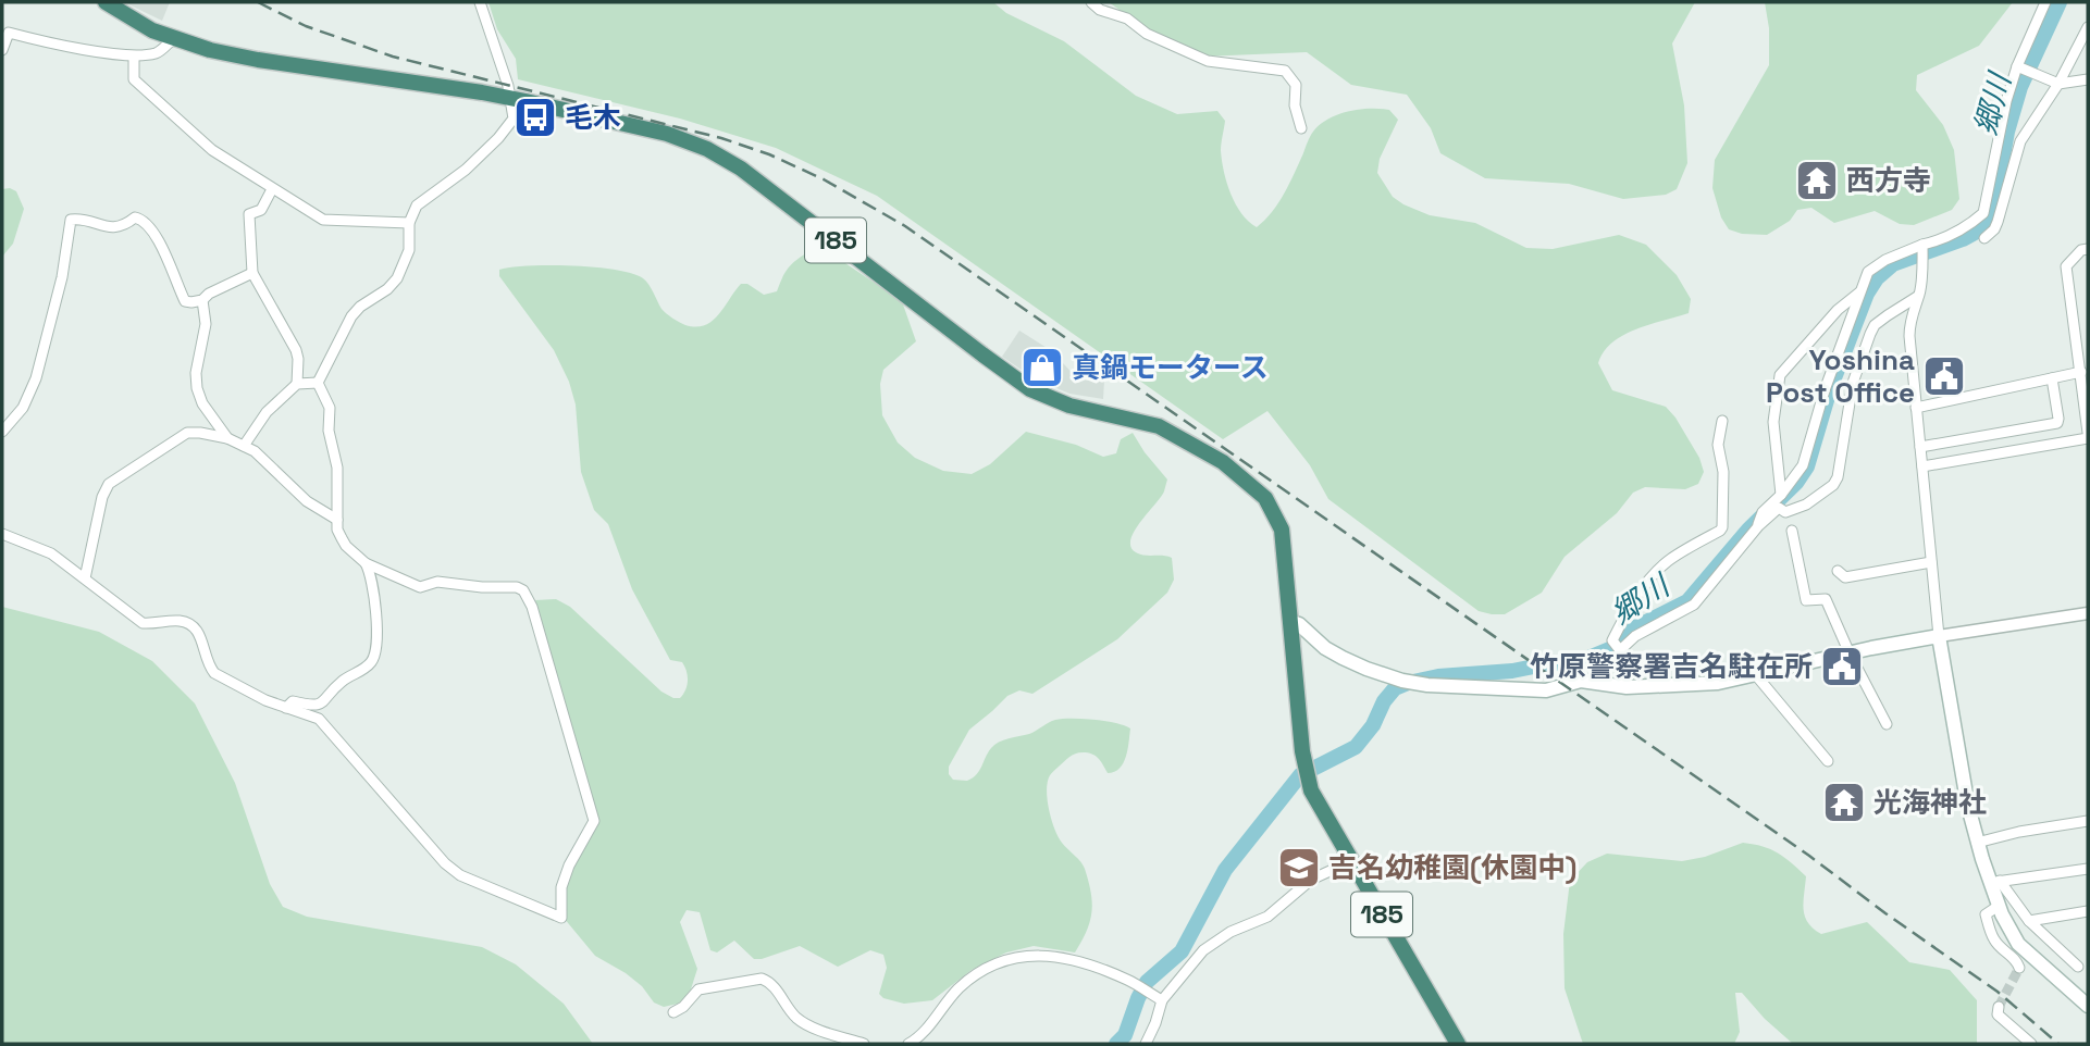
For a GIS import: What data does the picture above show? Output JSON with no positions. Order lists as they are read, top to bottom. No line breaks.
{"streets":{"highway":["185"]},"water":["郷川"],"places":{"bus stop":["毛木"],"temple":["西方寺","光海神社"],"shop":["真鍋モータース"],"public building":["Yoshina Post Office","竹原警察署吉名駐在所"],"school or university":["吉名幼稚園(休園中)"]}}
